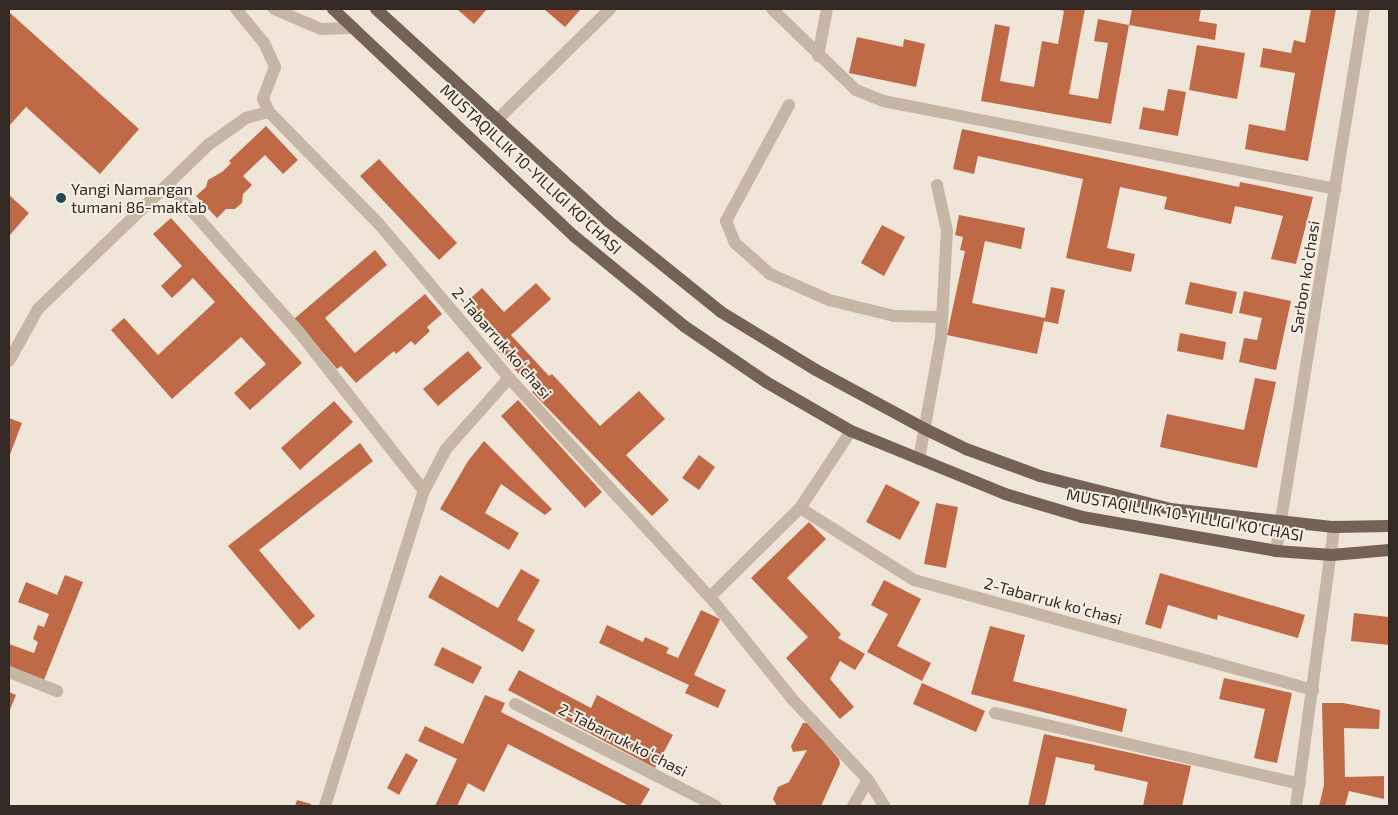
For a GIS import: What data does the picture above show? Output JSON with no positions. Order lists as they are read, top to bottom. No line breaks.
{"streets":{"main road":["MUSTAQILLIK 10-YILLIGI KO'CHASI"],"street":["Sarbon koʻchasi","2-Tabarruk koʻchasi"]},"crossings":[["MUSTAQILLIK 10-YILLIGI KO'CHASI","Sarbon koʻchasi"]],"places":["Yangi Namangan tumani 86-maktab"]}
